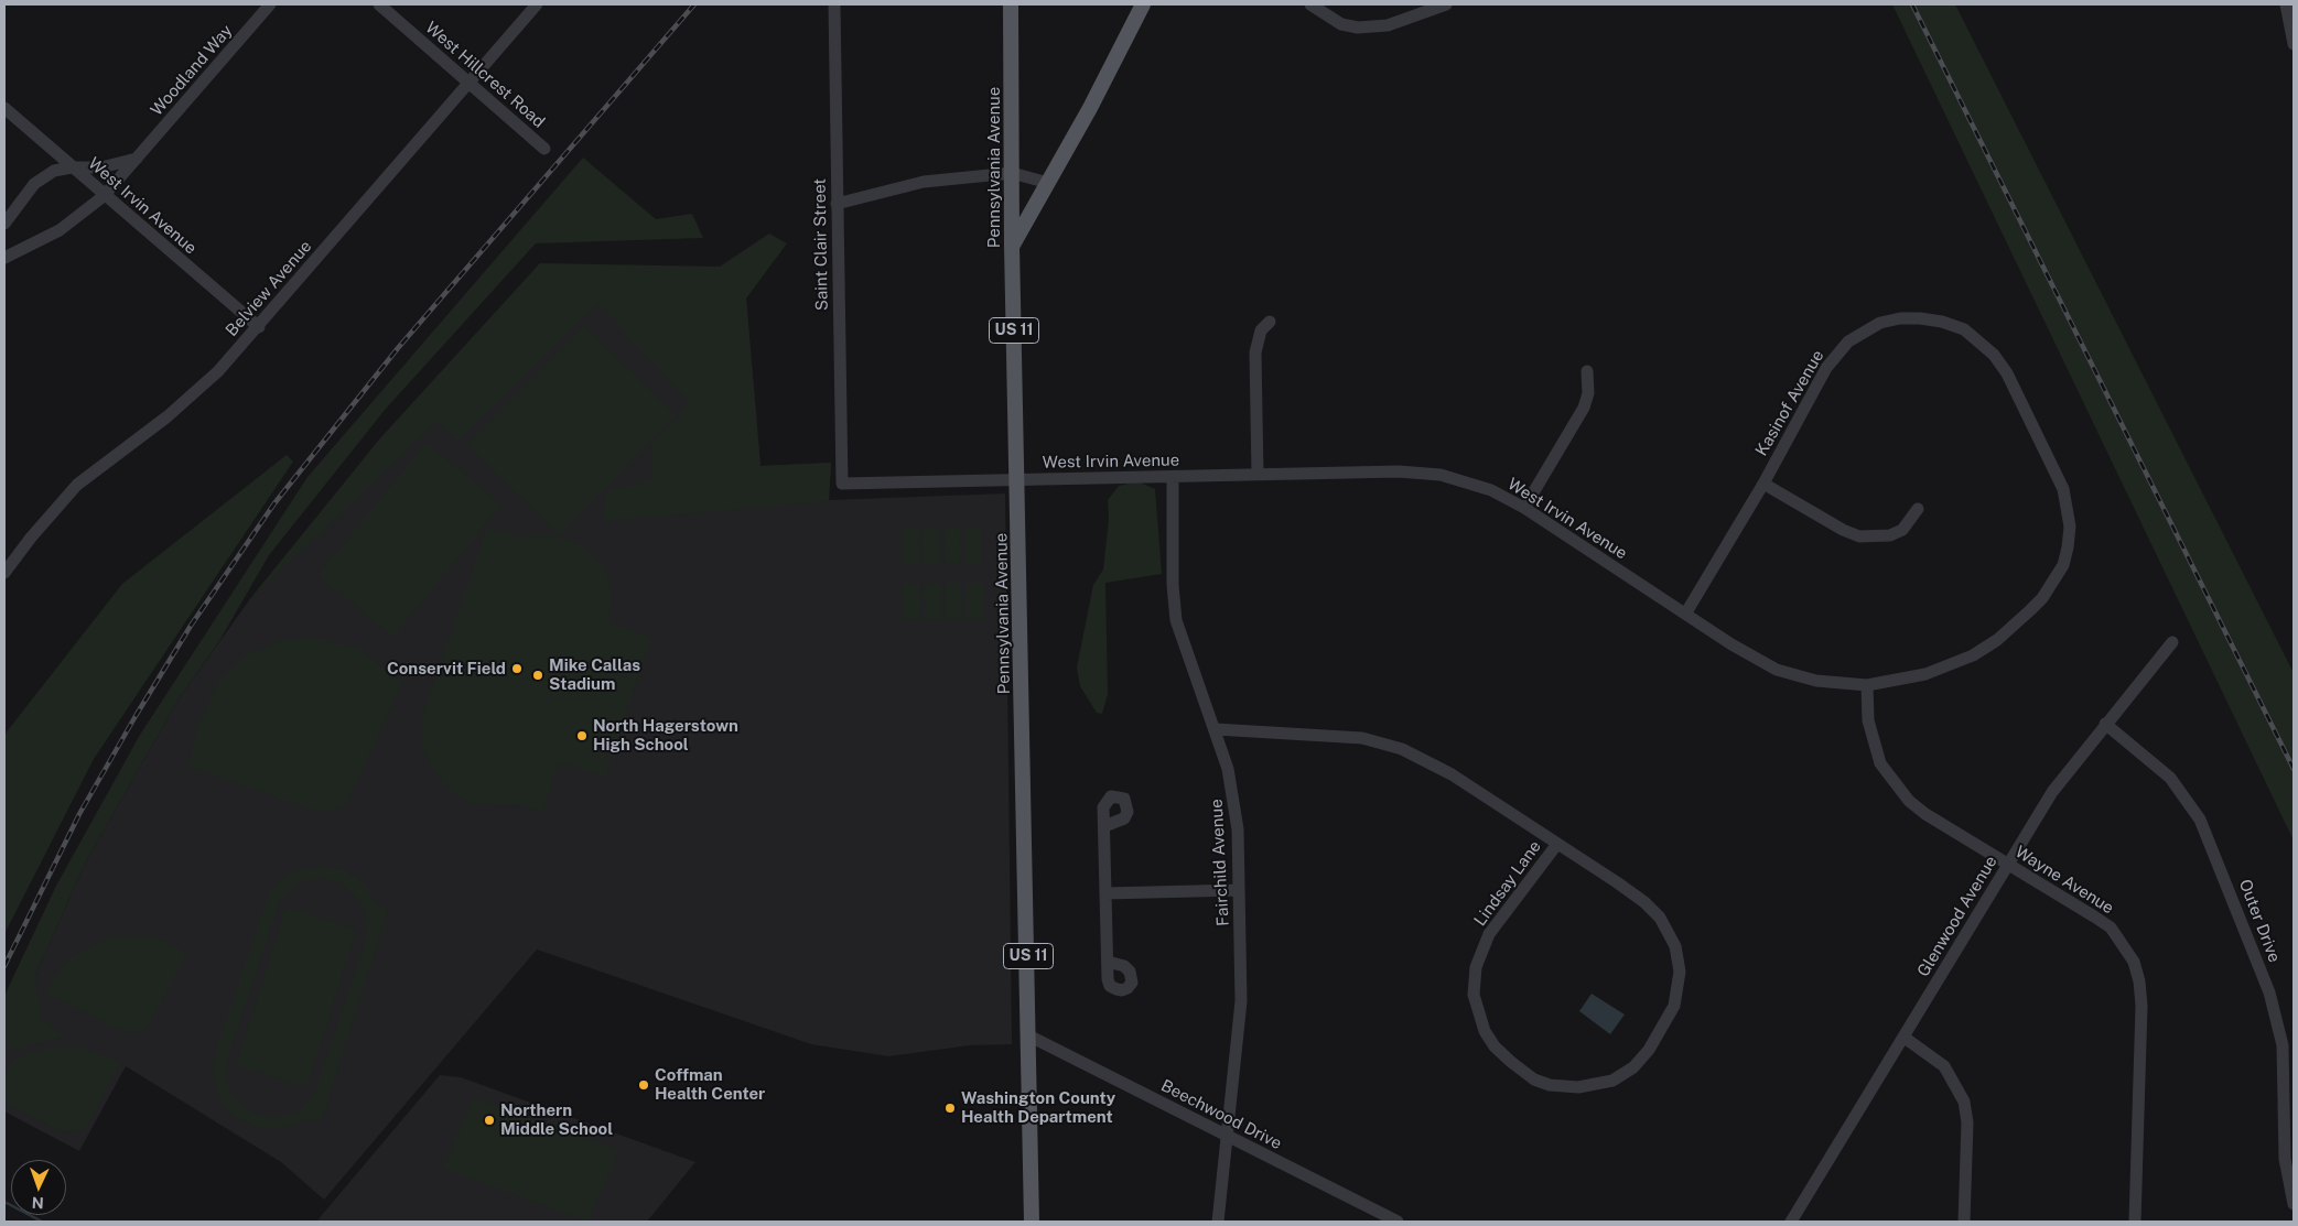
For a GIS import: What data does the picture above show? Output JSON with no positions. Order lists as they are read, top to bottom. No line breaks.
{"streets":{"main road":["Pennsylvania Avenue","US 11"],"street":["Woodland Way","West Hillcrest Road","West Irvin Avenue","Saint Clair Street","Belview Avenue","Kasinof Avenue","Fairchild Avenue","Wayne Avenue","Lindsay Lane","Glenwood Avenue","Outer Drive","Beechwood Drive"]},"crossings":[["Woodland Way","West Irvin Avenue"],["West Hillcrest Road","Belview Avenue"],["Pennsylvania Avenue","West Irvin Avenue"],["Pennsylvania Avenue","Beechwood Drive"],["West Irvin Avenue","Saint Clair Street"],["West Irvin Avenue","Belview Avenue"],["West Irvin Avenue","Kasinof Avenue"],["West Irvin Avenue","Fairchild Avenue"],["West Irvin Avenue","Wayne Avenue"],["Fairchild Avenue","Lindsay Lane"],["Fairchild Avenue","Beechwood Drive"],["Wayne Avenue","Glenwood Avenue"],["Glenwood Avenue","Outer Drive"]],"places":["Conservit Field","Mike Callas Stadium","North Hagerstown High School","Coffman Health Center","Washington County Health Department","Northern Middle School"],"north":"bottom"}
